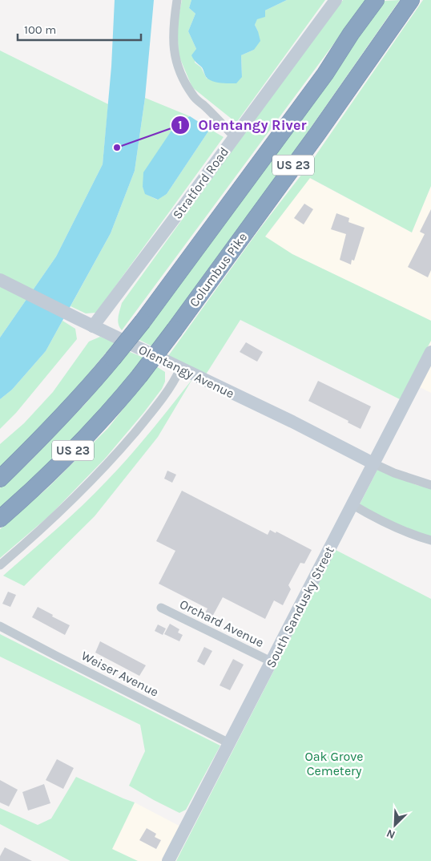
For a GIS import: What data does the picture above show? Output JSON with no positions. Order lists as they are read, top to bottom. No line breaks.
{"streets":{"highway":["US 23","Columbus Pike"],"street":["Stratford Road","Olentangy Avenue","South Sandusky Street","Orchard Avenue","Weiser Avenue"]},"crossings":[["Stratford Road","Olentangy Avenue"],["Olentangy Avenue","South Sandusky Street"],["South Sandusky Street","Orchard Avenue"],["South Sandusky Street","Weiser Avenue"]],"parks":["Oak Grove Cemetery"],"places":["Olentangy River"],"scale_bar":"100 m","north":"bottom left"}
